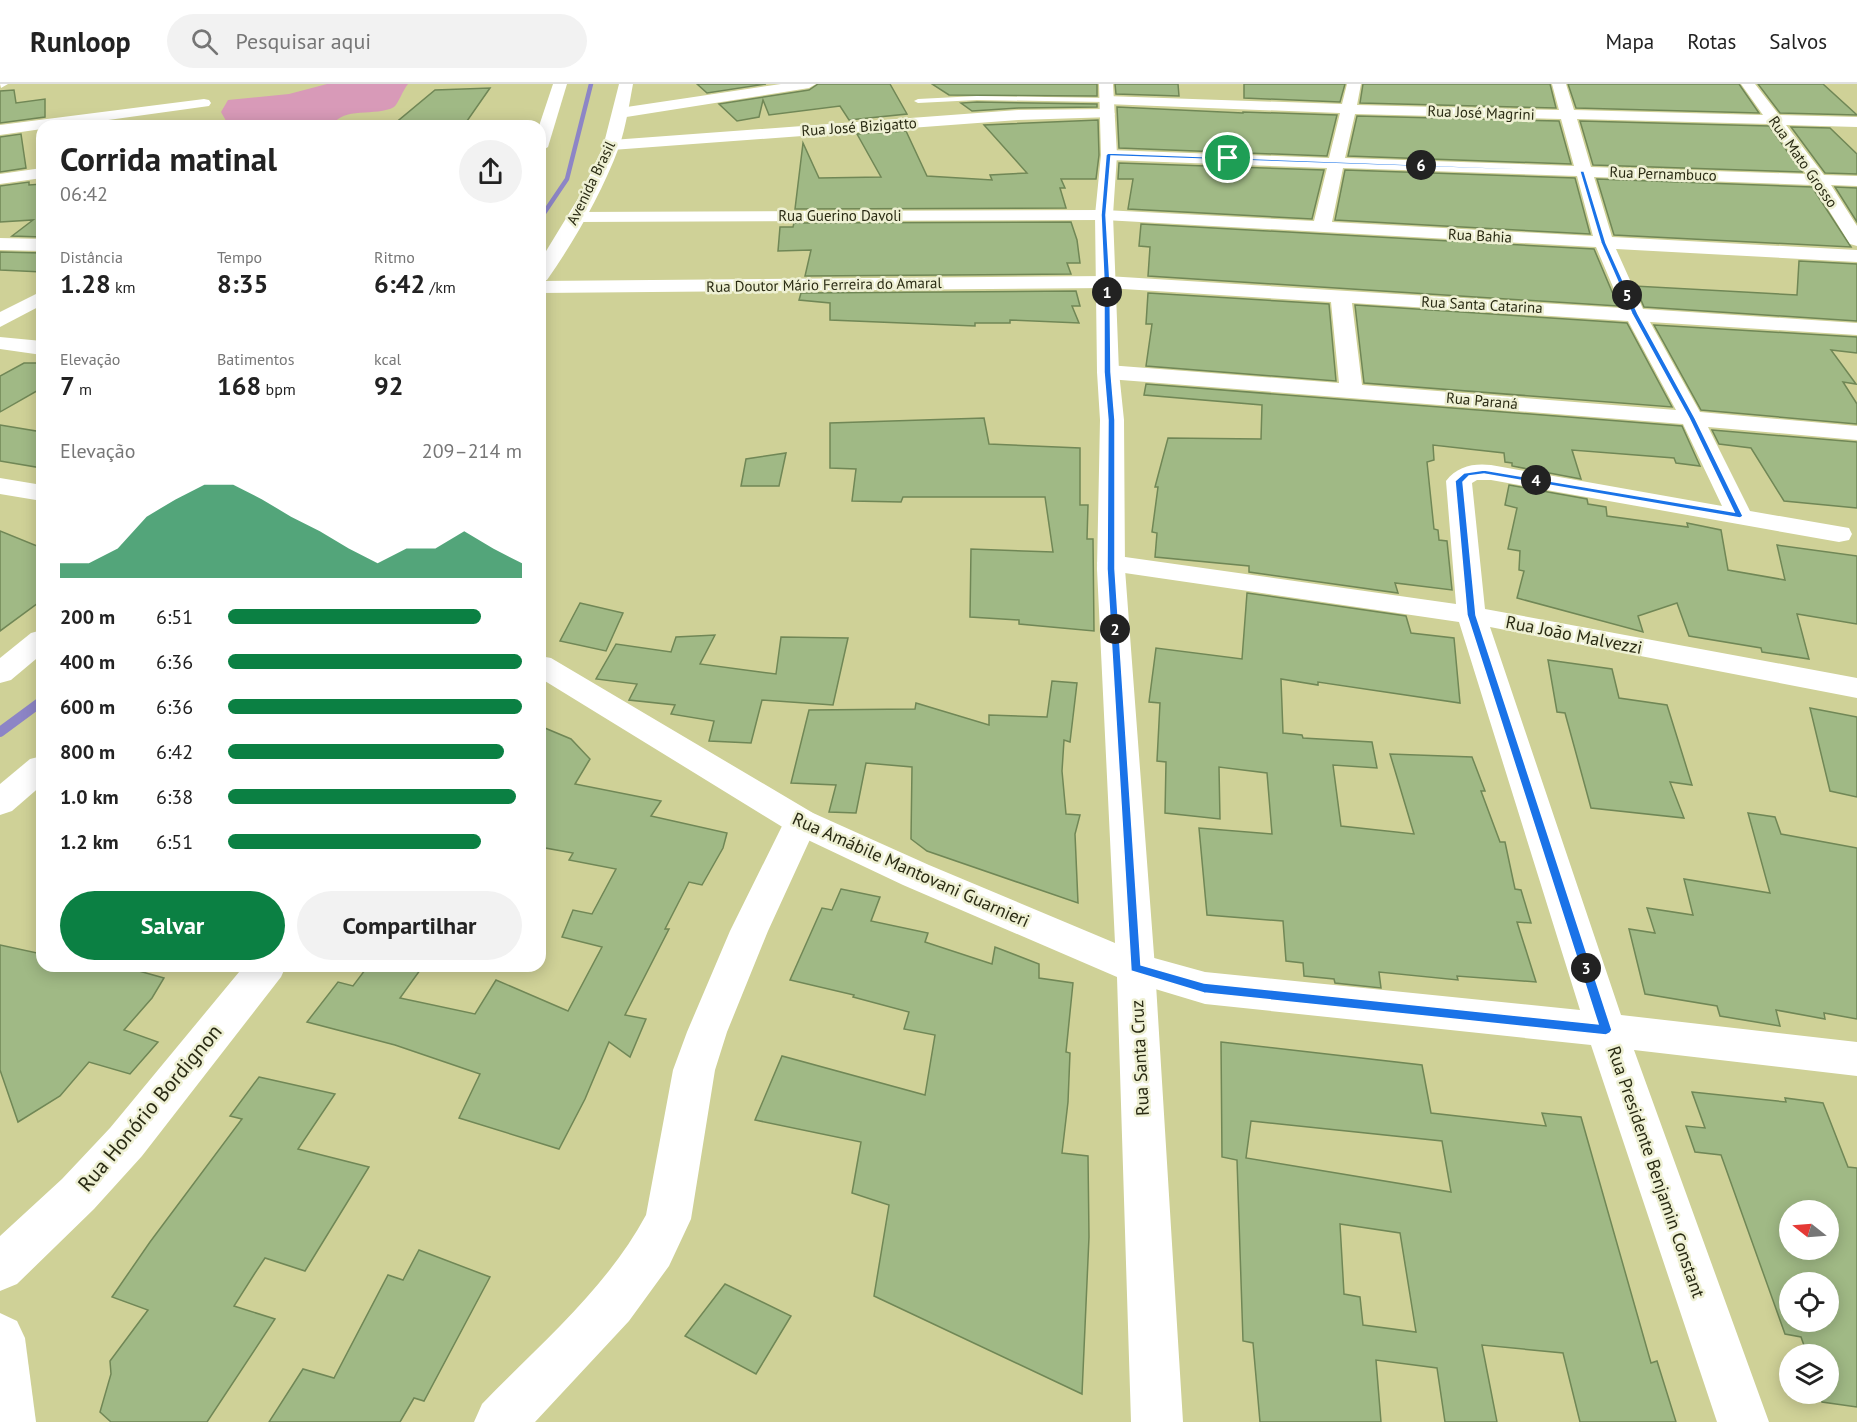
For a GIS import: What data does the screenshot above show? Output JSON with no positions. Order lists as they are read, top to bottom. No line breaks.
{"streets":{"street":["Rua José Magrini","Rua José Bizigatto","Rua Mato Grosso","Rua Pernambuco","Avenida Brasil","Rua Guerino Davoli","Rua Bahia","Rua Doutor Mário Ferreira do Amaral","Rua Santa Catarina","Rua Paraná","Rua João Malvezzi","Rua Amábile Mantovani Guarnieri","Rua Santa Cruz","Rua Honório Bordignon","Rua Presidente Benjamin Constant"]},"crossings":[["Rua José Magrini","Rua José Bizigatto"],["Rua José Magrini","Rua Mato Grosso"],["Rua José Magrini","Rua Santa Cruz"],["Rua José Bizigatto","Avenida Brasil"],["Rua José Bizigatto","Rua Santa Cruz"],["Rua Mato Grosso","Rua Pernambuco"],["Rua Pernambuco","Rua Santa Cruz"],["Avenida Brasil","Rua Guerino Davoli"],["Rua Guerino Davoli","Rua Bahia"],["Rua Guerino Davoli","Rua Santa Cruz"],["Rua Bahia","Rua Santa Cruz"],["Rua Doutor Mário Ferreira do Amaral","Rua Santa Catarina"],["Rua Doutor Mário Ferreira do Amaral","Rua Santa Cruz"],["Rua Santa Catarina","Rua Santa Cruz"],["Rua Paraná","Rua Santa Cruz"],["Rua João Malvezzi","Rua Santa Cruz"],["Rua João Malvezzi","Rua Presidente Benjamin Constant"],["Rua Amábile Mantovani Guarnieri","Rua Santa Cruz"],["Rua Amábile Mantovani Guarnieri","Rua Presidente Benjamin Constant"]],"north":"left","page":{"header":"Runloop","search":"Pesquisar aqui","nav":["Mapa","Rotas","Salvos"],"heading":["Corrida matinal","06:42"],"pins":["6","1","5","4","2","3"],"stats":[["Distância","1.28 km"],["Tempo","8:35"],["Ritmo","6:42 /km"],["Elevação","7 m"],["Batimentos","168 bpm"],["kcal","92"]],"chart":["Elevação","209–214 m"],"list":[{"name":"200 m","note":"6:51"},{"name":"400 m","note":"6:36"},{"name":"600 m","note":"6:36"},{"name":"800 m","note":"6:42"},{"name":"1.0 km","note":"6:38"},{"name":"1.2 km","note":"6:51"}],"buttons":["Salvar","Compartilhar"]}}
